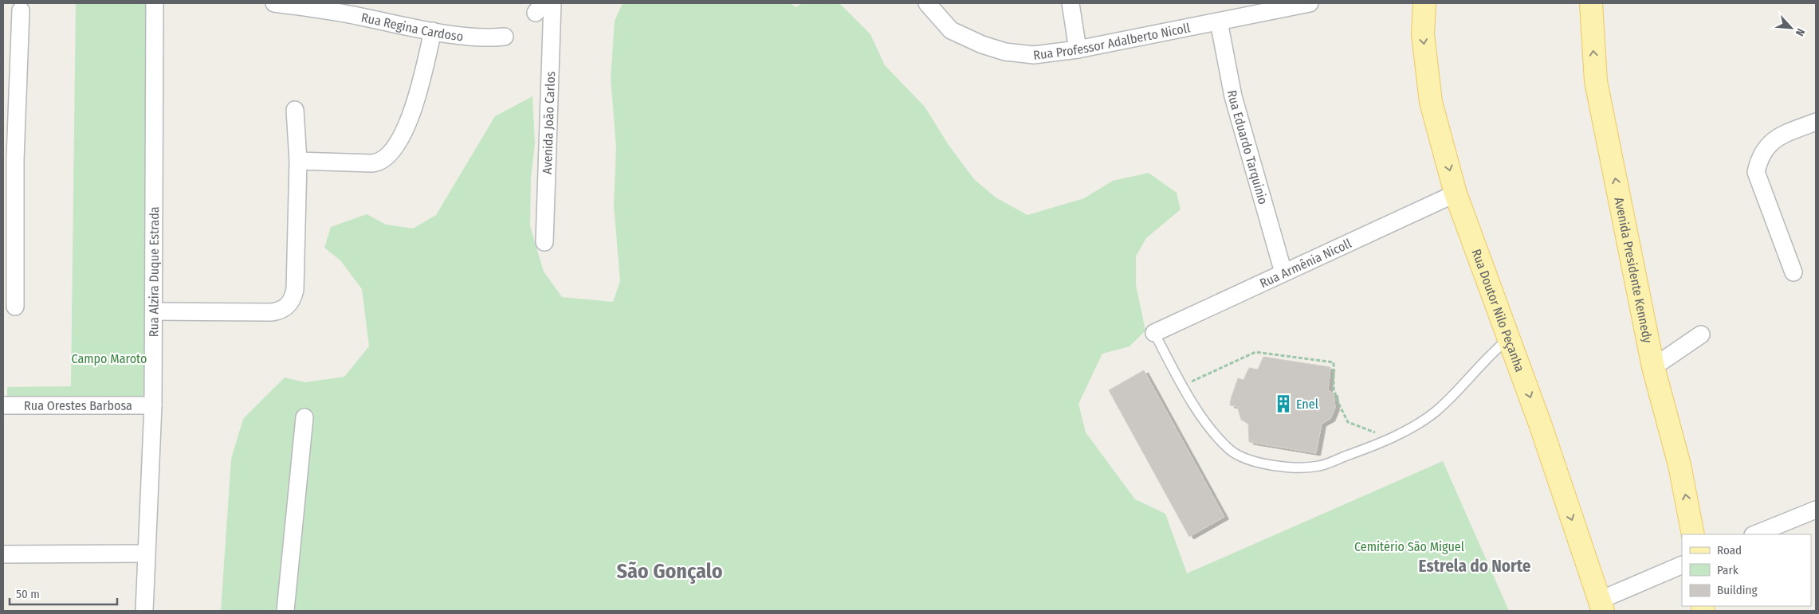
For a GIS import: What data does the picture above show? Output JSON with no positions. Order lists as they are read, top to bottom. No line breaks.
{"streets":{"main road":["Avenida Presidente Kennedy","Rua Doutor Nilo Peçanha"],"street":["Rua Regina Cardoso","Rua Professor Adalberto Nicoll","Avenida João Carlos","Rua Eduardo Tarquinio","Rua Armênia Nicoll","Rua Alzira Duque Estrada","Rua Orestes Barbosa"]},"crossings":[["Rua Professor Adalberto Nicoll","Rua Eduardo Tarquinio"],["Rua Eduardo Tarquinio","Rua Armênia Nicoll"],["Rua Armênia Nicoll","Rua Doutor Nilo Peçanha"],["Rua Alzira Duque Estrada","Rua Orestes Barbosa"]],"one_way":["Avenida Presidente Kennedy","Rua Doutor Nilo Peçanha"],"districts":["Estrela do Norte","São Gonçalo"],"parks":["Campo Maroto","Cemitério São Miguel"],"places":{"building":["Enel"]},"legend":["Road","Park","Building"],"scale_bar":"50 m","north":"bottom right"}
